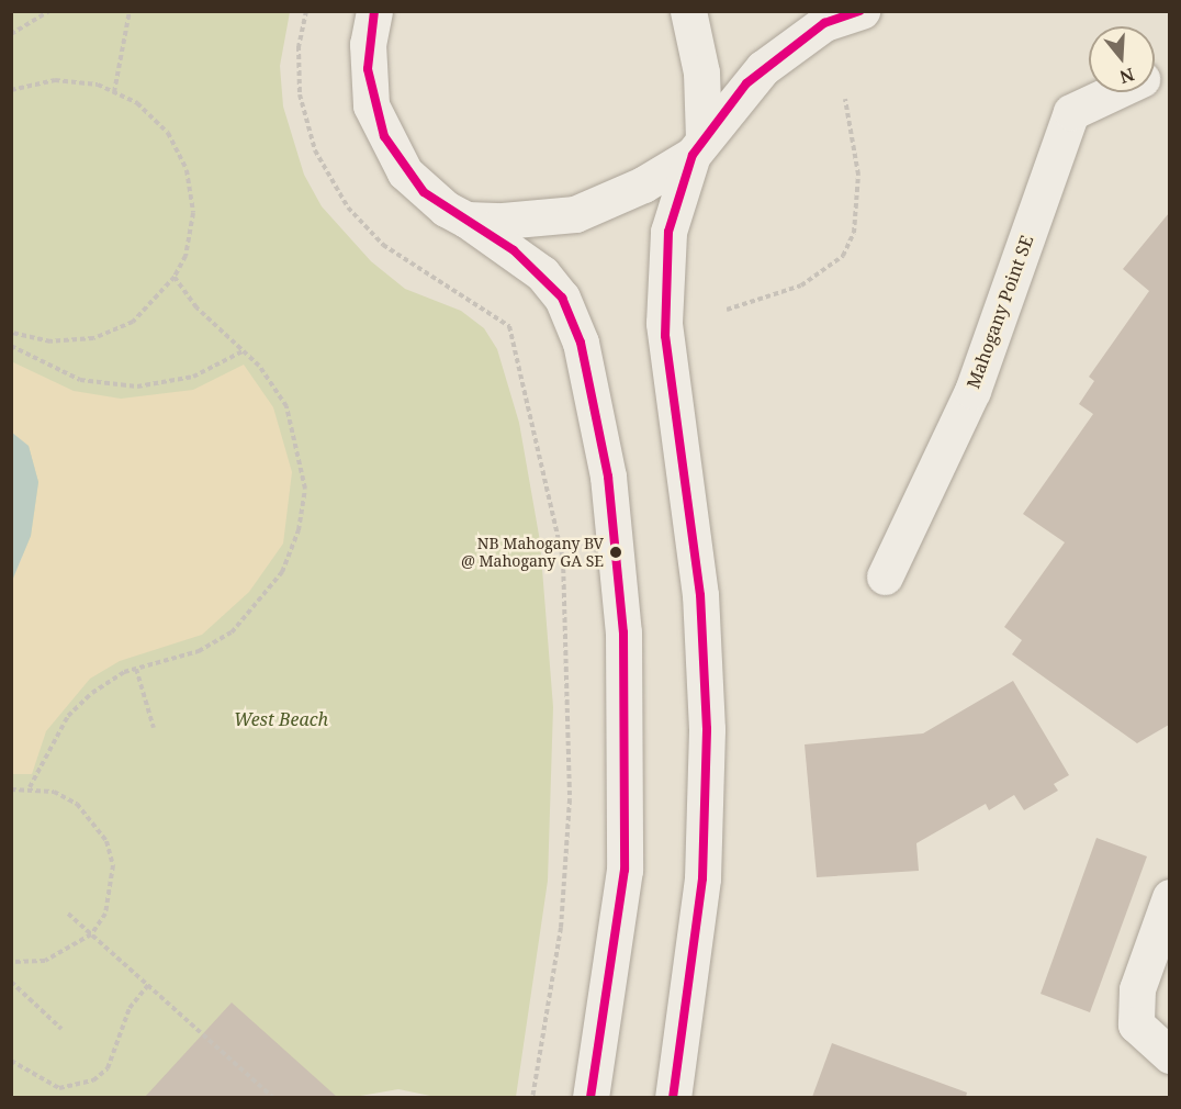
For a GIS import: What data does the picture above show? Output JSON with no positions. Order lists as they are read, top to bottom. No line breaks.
{"streets":{"street":["Mahogany Point SE"]},"parks":["West Beach"],"places":["NB Mahogany BV @ Mahogany GA SE"],"north":"bottom"}
